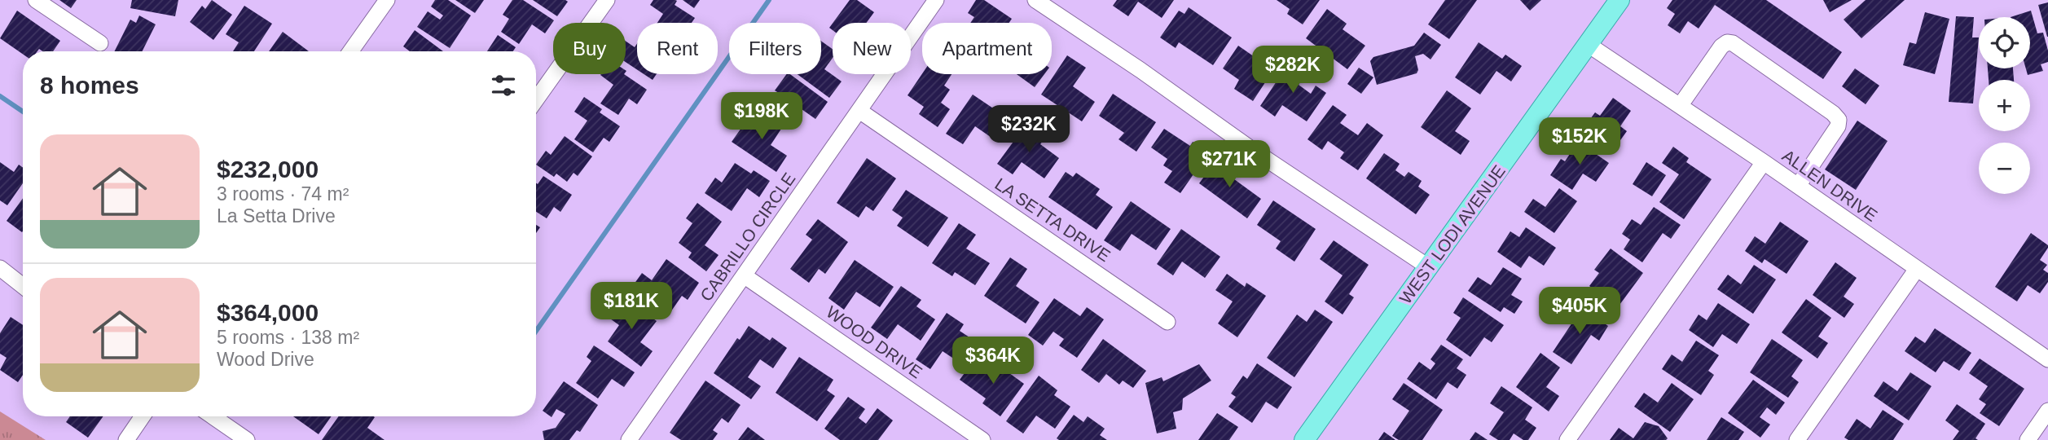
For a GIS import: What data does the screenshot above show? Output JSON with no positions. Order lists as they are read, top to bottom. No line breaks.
{"streets":{"main road":["WEST LODI AVENUE"],"street":["ALLEN DRIVE","LA SETTA DRIVE","CABRILLO CIRCLE","WOOD DRIVE"]},"crossings":[["ALLEN DRIVE","WEST LODI AVENUE"],["LA SETTA DRIVE","CABRILLO CIRCLE"],["CABRILLO CIRCLE","WOOD DRIVE"]],"page":{"map_buttons":["+","−"],"chip":["Buy","Rent","Filters","New","Apartment"],"price":["$282K","$198K","$232K","$152K","$271K","$181K","$405K","$364K"],"heading":"8 homes","list":[{"name":"$232,000","note":"3 rooms · 74 m² · La Setta Drive"},{"name":"$364,000","note":"5 rooms · 138 m² · Wood Drive"}]}}
